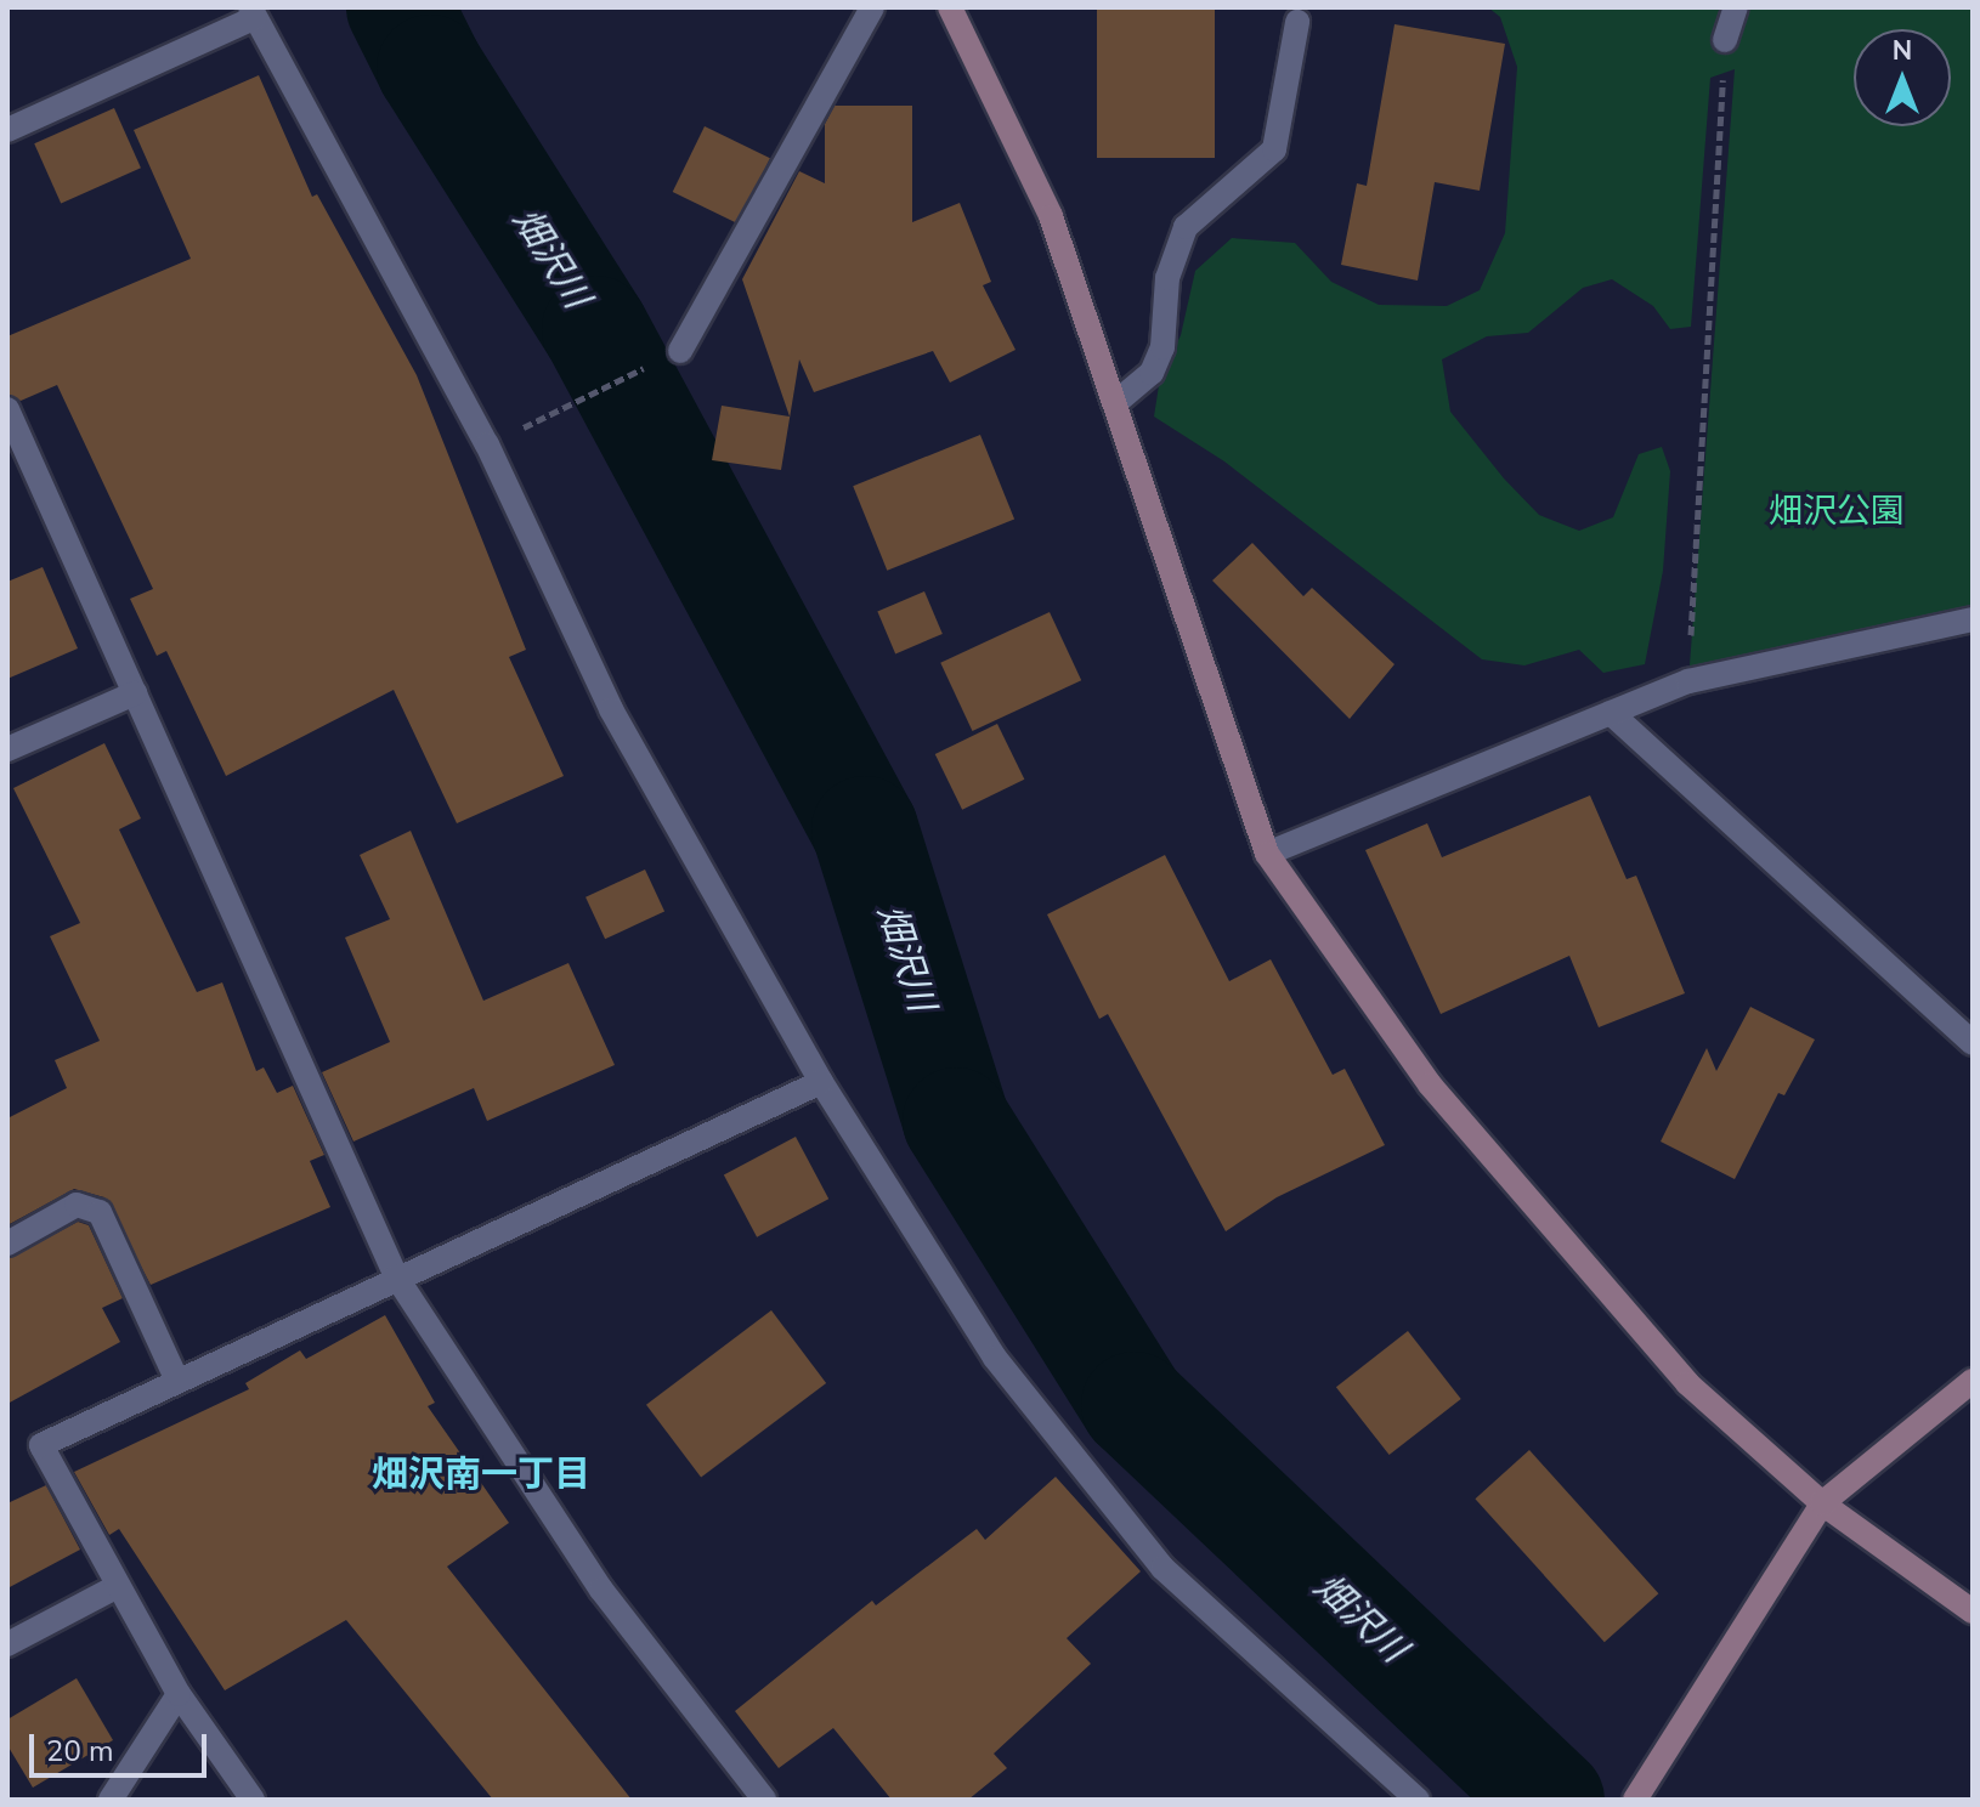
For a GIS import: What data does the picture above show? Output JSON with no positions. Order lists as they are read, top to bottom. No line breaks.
{"districts":["畑沢南一丁目"],"water":["畑沢川"],"parks":["畑沢公園"],"scale_bar":"20 m","north":"top"}
